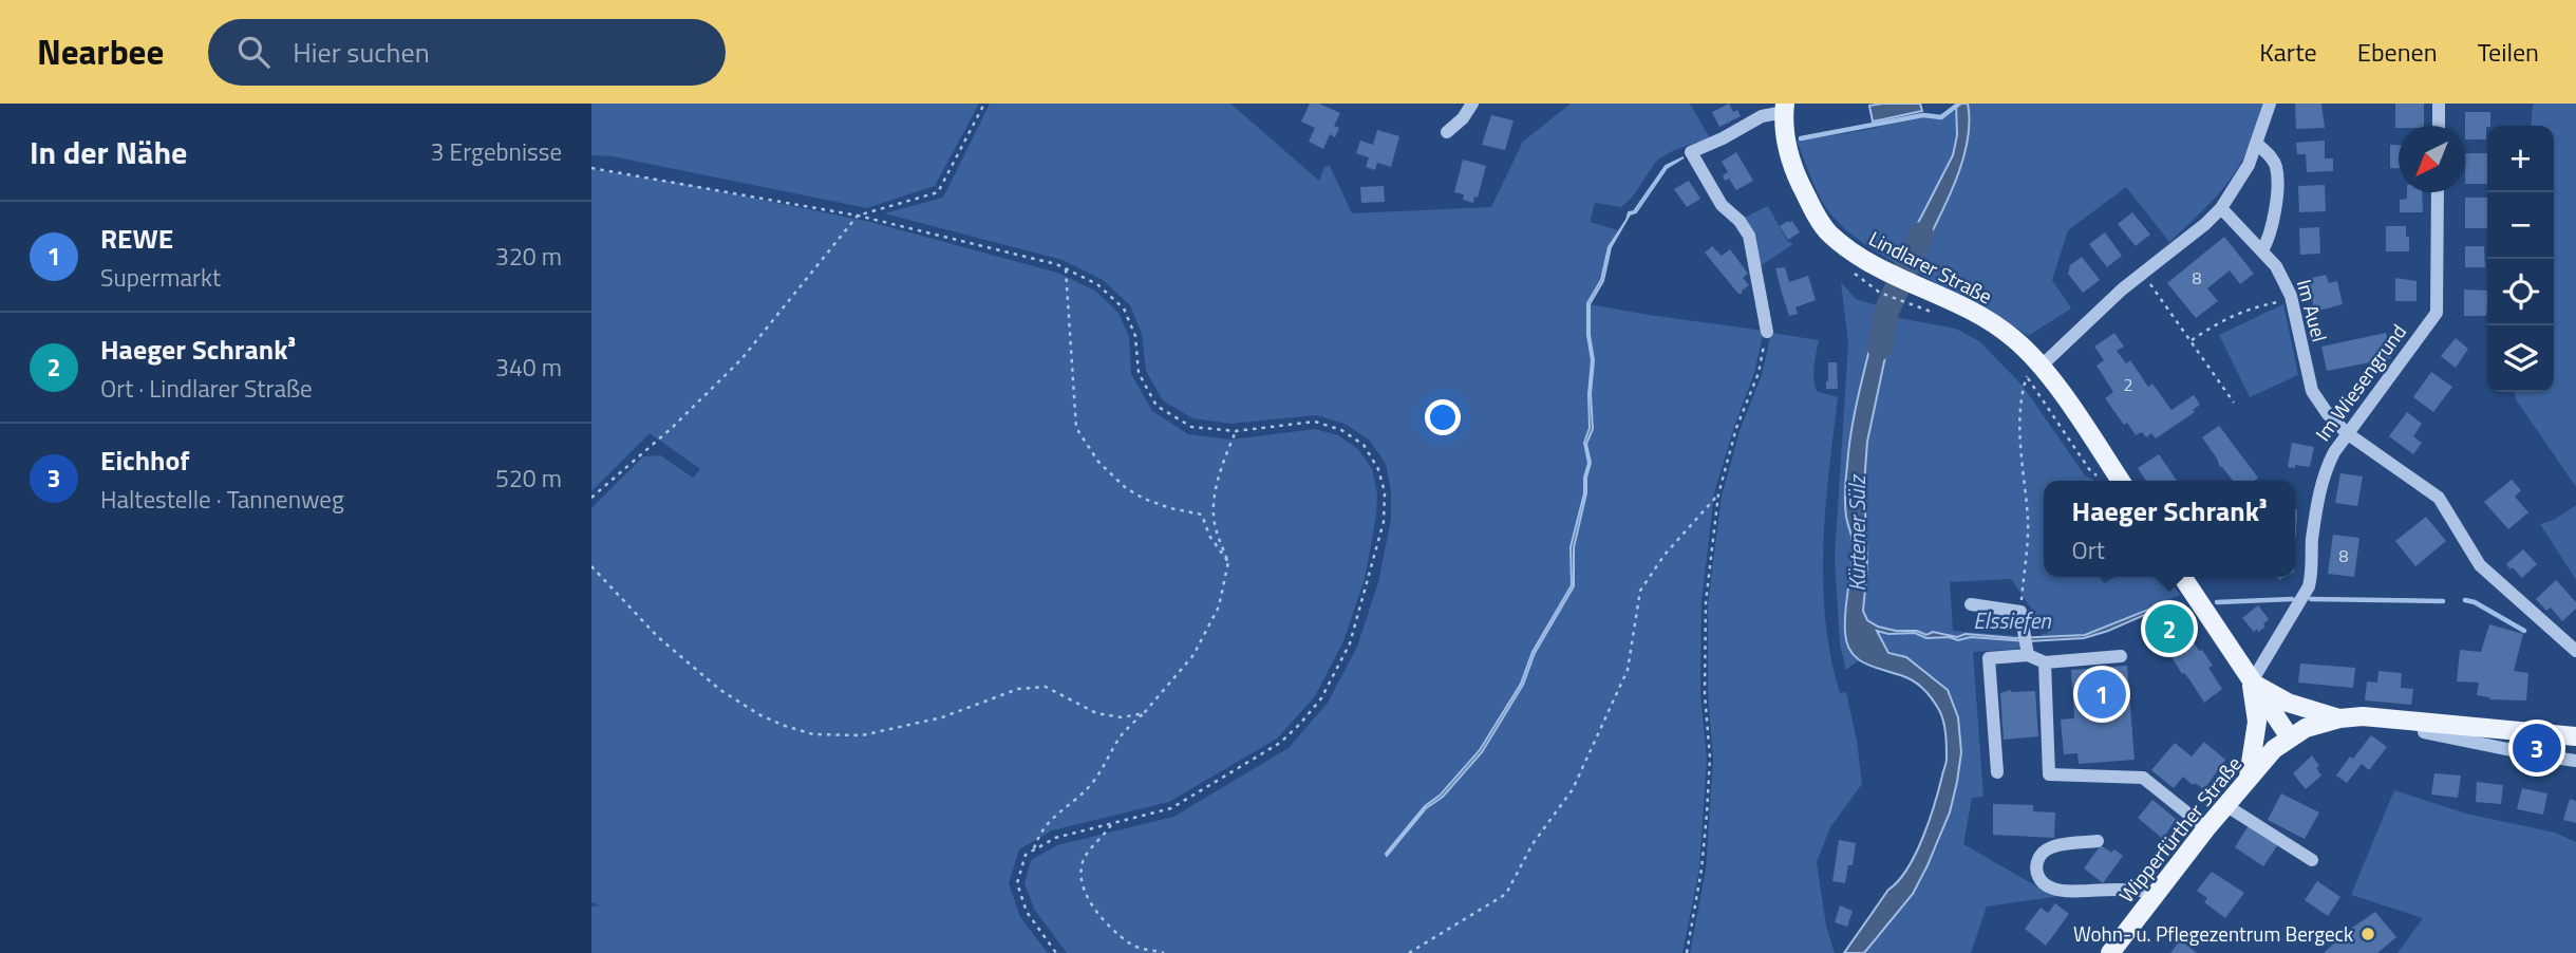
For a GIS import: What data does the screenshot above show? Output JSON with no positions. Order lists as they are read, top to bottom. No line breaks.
{"streets":{"main road":["Lindlarer Straße","Wipperfürther Straße"],"street":["Im Auel","Im Wiesengrund"]},"crossings":[["Im Auel","Im Wiesengrund"]],"water":["Kürtener Sülz","Elssiefen"],"places":["Wohn- u. Pflegezentrum Bergeck"],"house_numbers":["8","2","8"],"north":"bottom left","page":{"header":"Nearbee","search":"Hier suchen","nav":["Karte","Ebenen","Teilen"],"heading":["In der Nähe","3 Ergebnisse"],"map_buttons":["+","−"],"list":[{"mark":"1","name":"REWE","note":"Supermarkt","value":"320 m"},{"mark":"2","name":"Haeger Schrank³","note":"Ort · Lindlarer Straße","value":"340 m"},{"mark":"3","name":"Eichhof","note":"Haltestelle · Tannenweg","value":"520 m"}],"popup":["Haeger Schrank³","Ort"],"pins":["2","1","3"]}}
